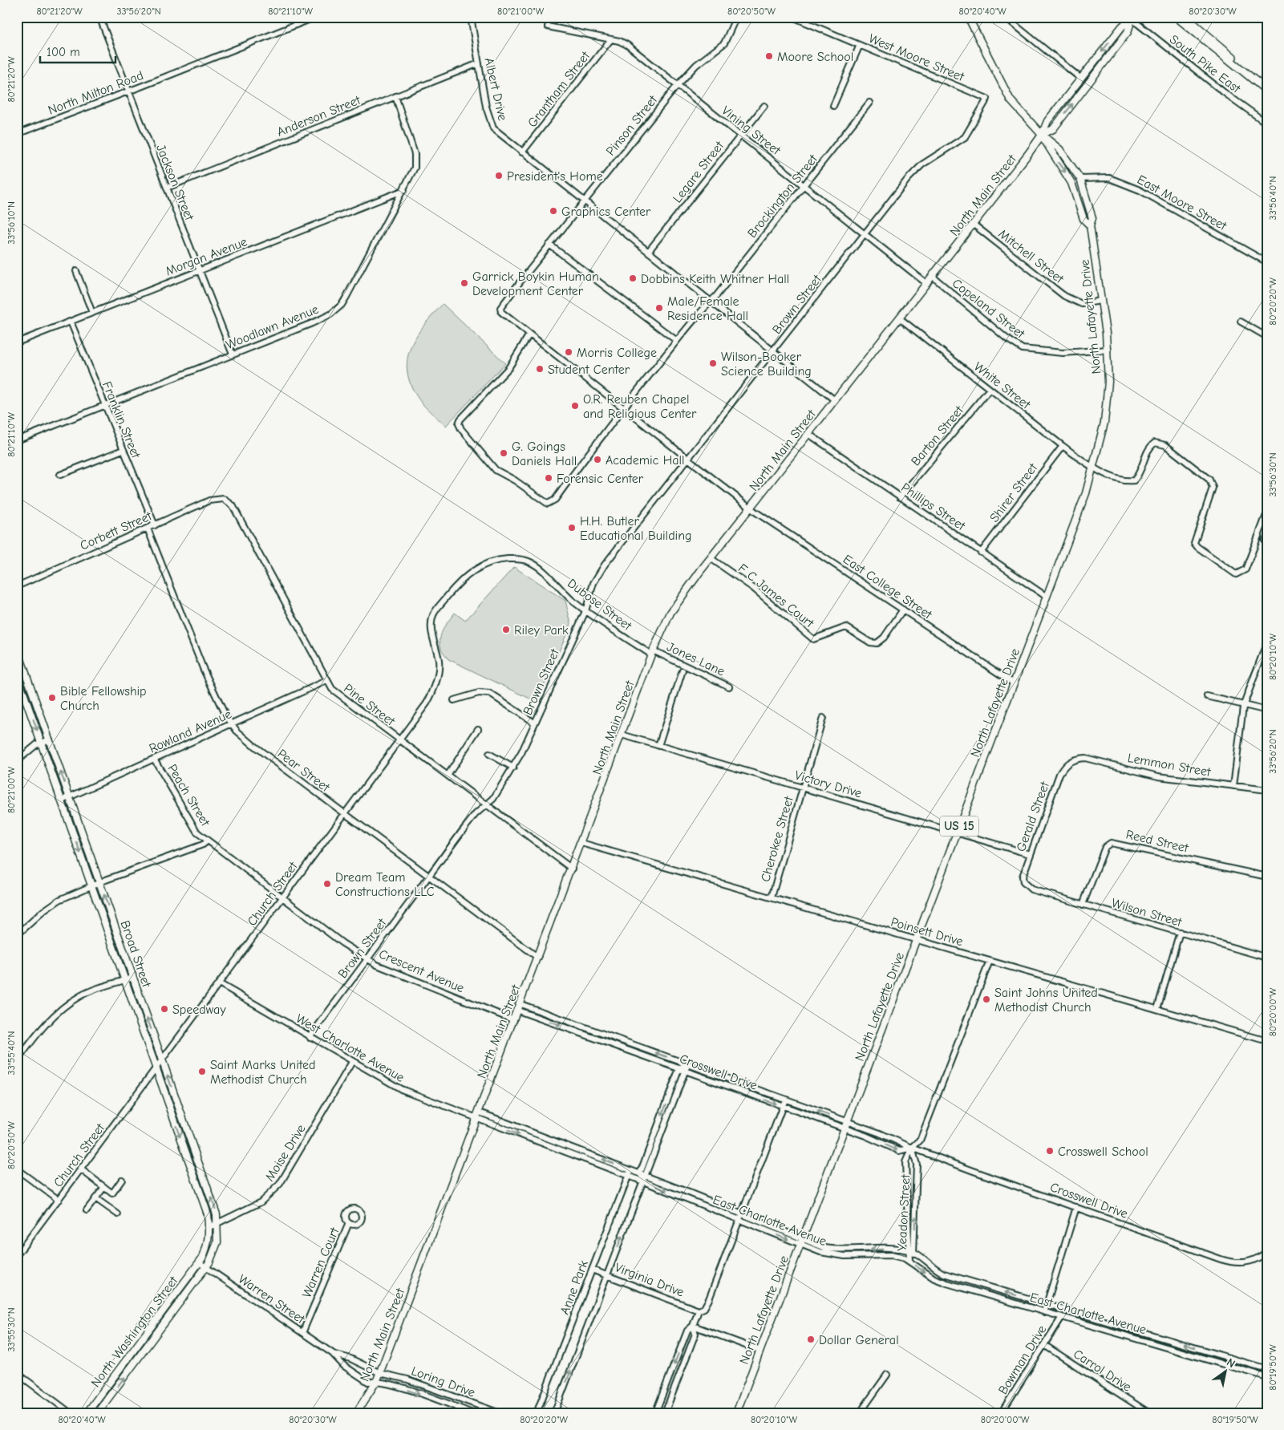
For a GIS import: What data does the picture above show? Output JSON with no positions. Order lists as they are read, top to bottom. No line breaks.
{"streets":{"main road":["North Main Street","North Lafayette Drive","US 15","Broad Street","North Washington Street"],"street":["West Moore Street","South Pike East","Albert Drive","Grantham Street","North Milton Road","Anderson Street","Pinson Street","Vining Street","Legare Street","Jackson Street","Brockington Street","East Moore Street","Morgan Avenue","Mitchell Street","Brown Street","Copeland Street","Woodlawn Avenue","White Street","Franklin Street","Barton Street","Shirer Street","Phillips Street","Corbett Street","East College Street","F C James Court","Dubose Street","Jones Lane","Pine Street","Rowland Avenue","Lemmon Street","Pear Street","Victory Drive","Peach Street","Gerald Street","Cherokee Street","Reed Street","Church Street","Wilson Street","Poinsett Drive","Crescent Avenue","West Charlotte Avenue","Crosswell Drive","Moise Drive","Yeadon Street","East Charlotte Avenue","Warren Court","Virginia Drive","Anne Park","Warren Street","Bowman Drive","Carrol Drive","Loring Drive"]},"crossings":[["West Moore Street","Brown Street"],["Albert Drive","Grantham Street"],["Albert Drive","Anderson Street"],["Albert Drive","Pinson Street"],["Albert Drive","Legare Street"],["Albert Drive","North Main Street"],["Albert Drive","Brockington Street"],["Albert Drive","Brown Street"],["Grantham Street","Vining Street"],["North Milton Road","Jackson Street"],["Anderson Street","Jackson Street"],["Anderson Street","Woodlawn Avenue"],["Pinson Street","Vining Street"],["Pinson Street","East College Street"],["Vining Street","Legare Street"],["Vining Street","North Main Street"],["Vining Street","Brockington Street"],["Vining Street","Brown Street"],["Jackson Street","Morgan Avenue"],["Jackson Street","Woodlawn Avenue"],["North Main Street","Mitchell Street"],["North Main Street","Copeland Street"],["North Main Street","North Lafayette Drive"],["North Main Street","White Street"],["North Main Street","Phillips Street"],["North Main Street","East College Street"],["North Main Street","F C James Court"],["North Main Street","Dubose Street"],["North Main Street","Jones Lane"],["North Main Street","Pine Street"],["North Main Street","Pear Street"],["North Main Street","Victory Drive"],["North Main Street","Poinsett Drive"],["North Main Street","Crescent Avenue"],["North Main Street","West Charlotte Avenue"],["North Main Street","Crosswell Drive"],["North Main Street","East Charlotte Avenue"],["North Main Street","Warren Street"],["North Main Street","Loring Drive"],["Brockington Street","East College Street"],["East Moore Street","North Lafayette Drive"],["Morgan Avenue","Woodlawn Avenue"],["Morgan Avenue","Franklin Street"],["Mitchell Street","North Lafayette Drive"],["Brown Street","East College Street"],["Brown Street","Dubose Street"],["Brown Street","Pine Street"],["Brown Street","Pear Street"],["Brown Street","Crescent Avenue"],["Brown Street","West Charlotte Avenue"],["Copeland Street","North Lafayette Drive"],["North Lafayette Drive","White Street"],["North Lafayette Drive","Phillips Street"],["North Lafayette Drive","East College Street"],["North Lafayette Drive","Victory Drive"],["North Lafayette Drive","Poinsett Drive"],["North Lafayette Drive","Crosswell Drive"],["North Lafayette Drive","East Charlotte Avenue"],["Woodlawn Avenue","Franklin Street"],["White Street","Barton Street"],["White Street","Shirer Street"],["Franklin Street","Corbett Street"],["Barton Street","Phillips Street"],["Shirer Street","Phillips Street"],["Corbett Street","Pine Street"],["Corbett Street","Pear Street"],["East College Street","F C James Court"],["Dubose Street","Jones Lane"],["Dubose Street","Church Street"],["Pine Street","Rowland Avenue"],["Pine Street","Church Street"],["Rowland Avenue","Pear Street"],["Rowland Avenue","Peach Street"],["Rowland Avenue","Broad Street"],["Lemmon Street","Gerald Street"],["Pear Street","Church Street"],["Victory Drive","Gerald Street"],["Victory Drive","Cherokee Street"],["Peach Street","Crescent Avenue"],["Gerald Street","Wilson Street"],["Cherokee Street","Poinsett Drive"],["Reed Street","Wilson Street"],["Church Street","Broad Street"],["Church Street","Crescent Avenue"],["Church Street","West Charlotte Avenue"],["Poinsett Drive","Yeadon Street"],["Broad Street","Moise Drive"],["Broad Street","Warren Street"],["Broad Street","North Washington Street"],["West Charlotte Avenue","Moise Drive"],["West Charlotte Avenue","East Charlotte Avenue"],["Crosswell Drive","Yeadon Street"],["Crosswell Drive","Anne Park"],["Crosswell Drive","Bowman Drive"],["Yeadon Street","East Charlotte Avenue"],["East Charlotte Avenue","Anne Park"],["East Charlotte Avenue","Bowman Drive"],["Warren Court","Warren Street"],["Virginia Drive","Anne Park"],["Warren Street","North Washington Street"],["Warren Street","Loring Drive"],["Bowman Drive","Carrol Drive"]],"places":["Moore School","President's Home","Graphics Center","Dobbins Keith Whitner Hall","Garrick Boykin Human Development Center","Male/Female Residence Hall","Morris College","Wilson-Booker Science Building","Student Center","O.R. Reuben Chapel and Religious Center","G. Goings Daniels Hall","Academic Hall","Forensic Center","H.H. Butler Educational Building","Riley Park","Bible Fellowship Church","Dream Team Constructions LLC","Saint Johns United Methodist Church","Speedway","Saint Marks United Methodist Church","Crosswell School","Dollar General"],"scale_bar":"100 m","north":"top right","coordinates":["80°21'20\"W","33°56'20\"N","80°21'10\"W","80°21'00\"W","80°20'50\"W","80°20'40\"W","80°20'30\"W","33°56'40\"N","33°56'10\"N","80°20'20\"W","33°56'30\"N","80°20'10\"W","80°20'00\"W","33°55'40\"N","33°55'30\"N","80°19'50\"W"]}
